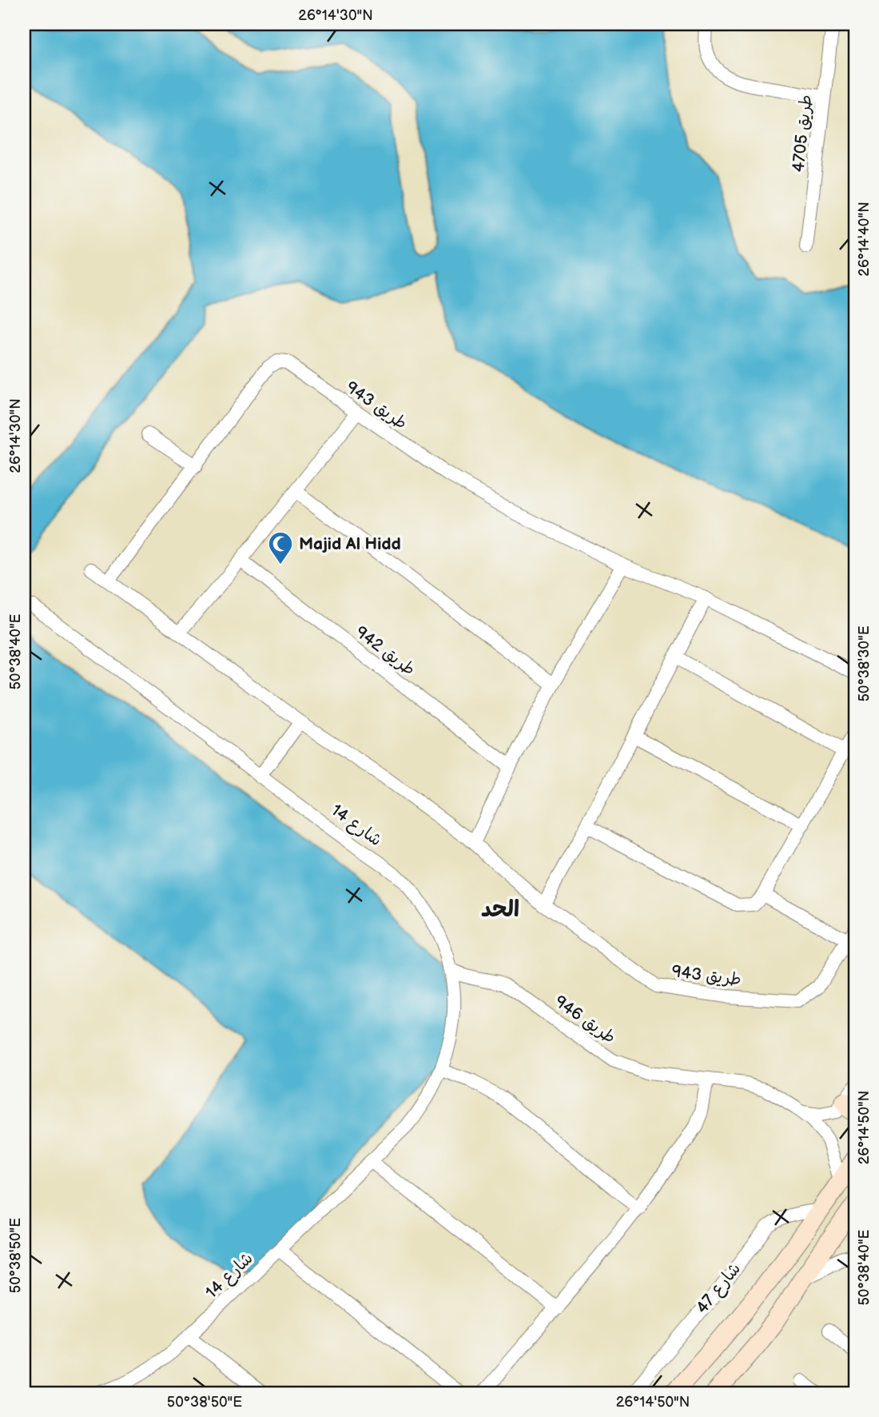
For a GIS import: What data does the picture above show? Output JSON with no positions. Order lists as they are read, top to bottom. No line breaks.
{"streets":{"street":["طريق 4705","طريق 943","طريق 942","شارع 14","طريق 946","شارع 47"]},"crossings":[["شارع 14","طريق 946"],["طريق 946","شارع 47"]],"districts":["الحد"],"places":{"mosque":["Majid Al Hidd"]},"coordinates":["26°14'30\"N","26°14'40\"N","50°38'40\"E","50°38'30\"E","26°14'50\"N","50°38'50\"E"]}
